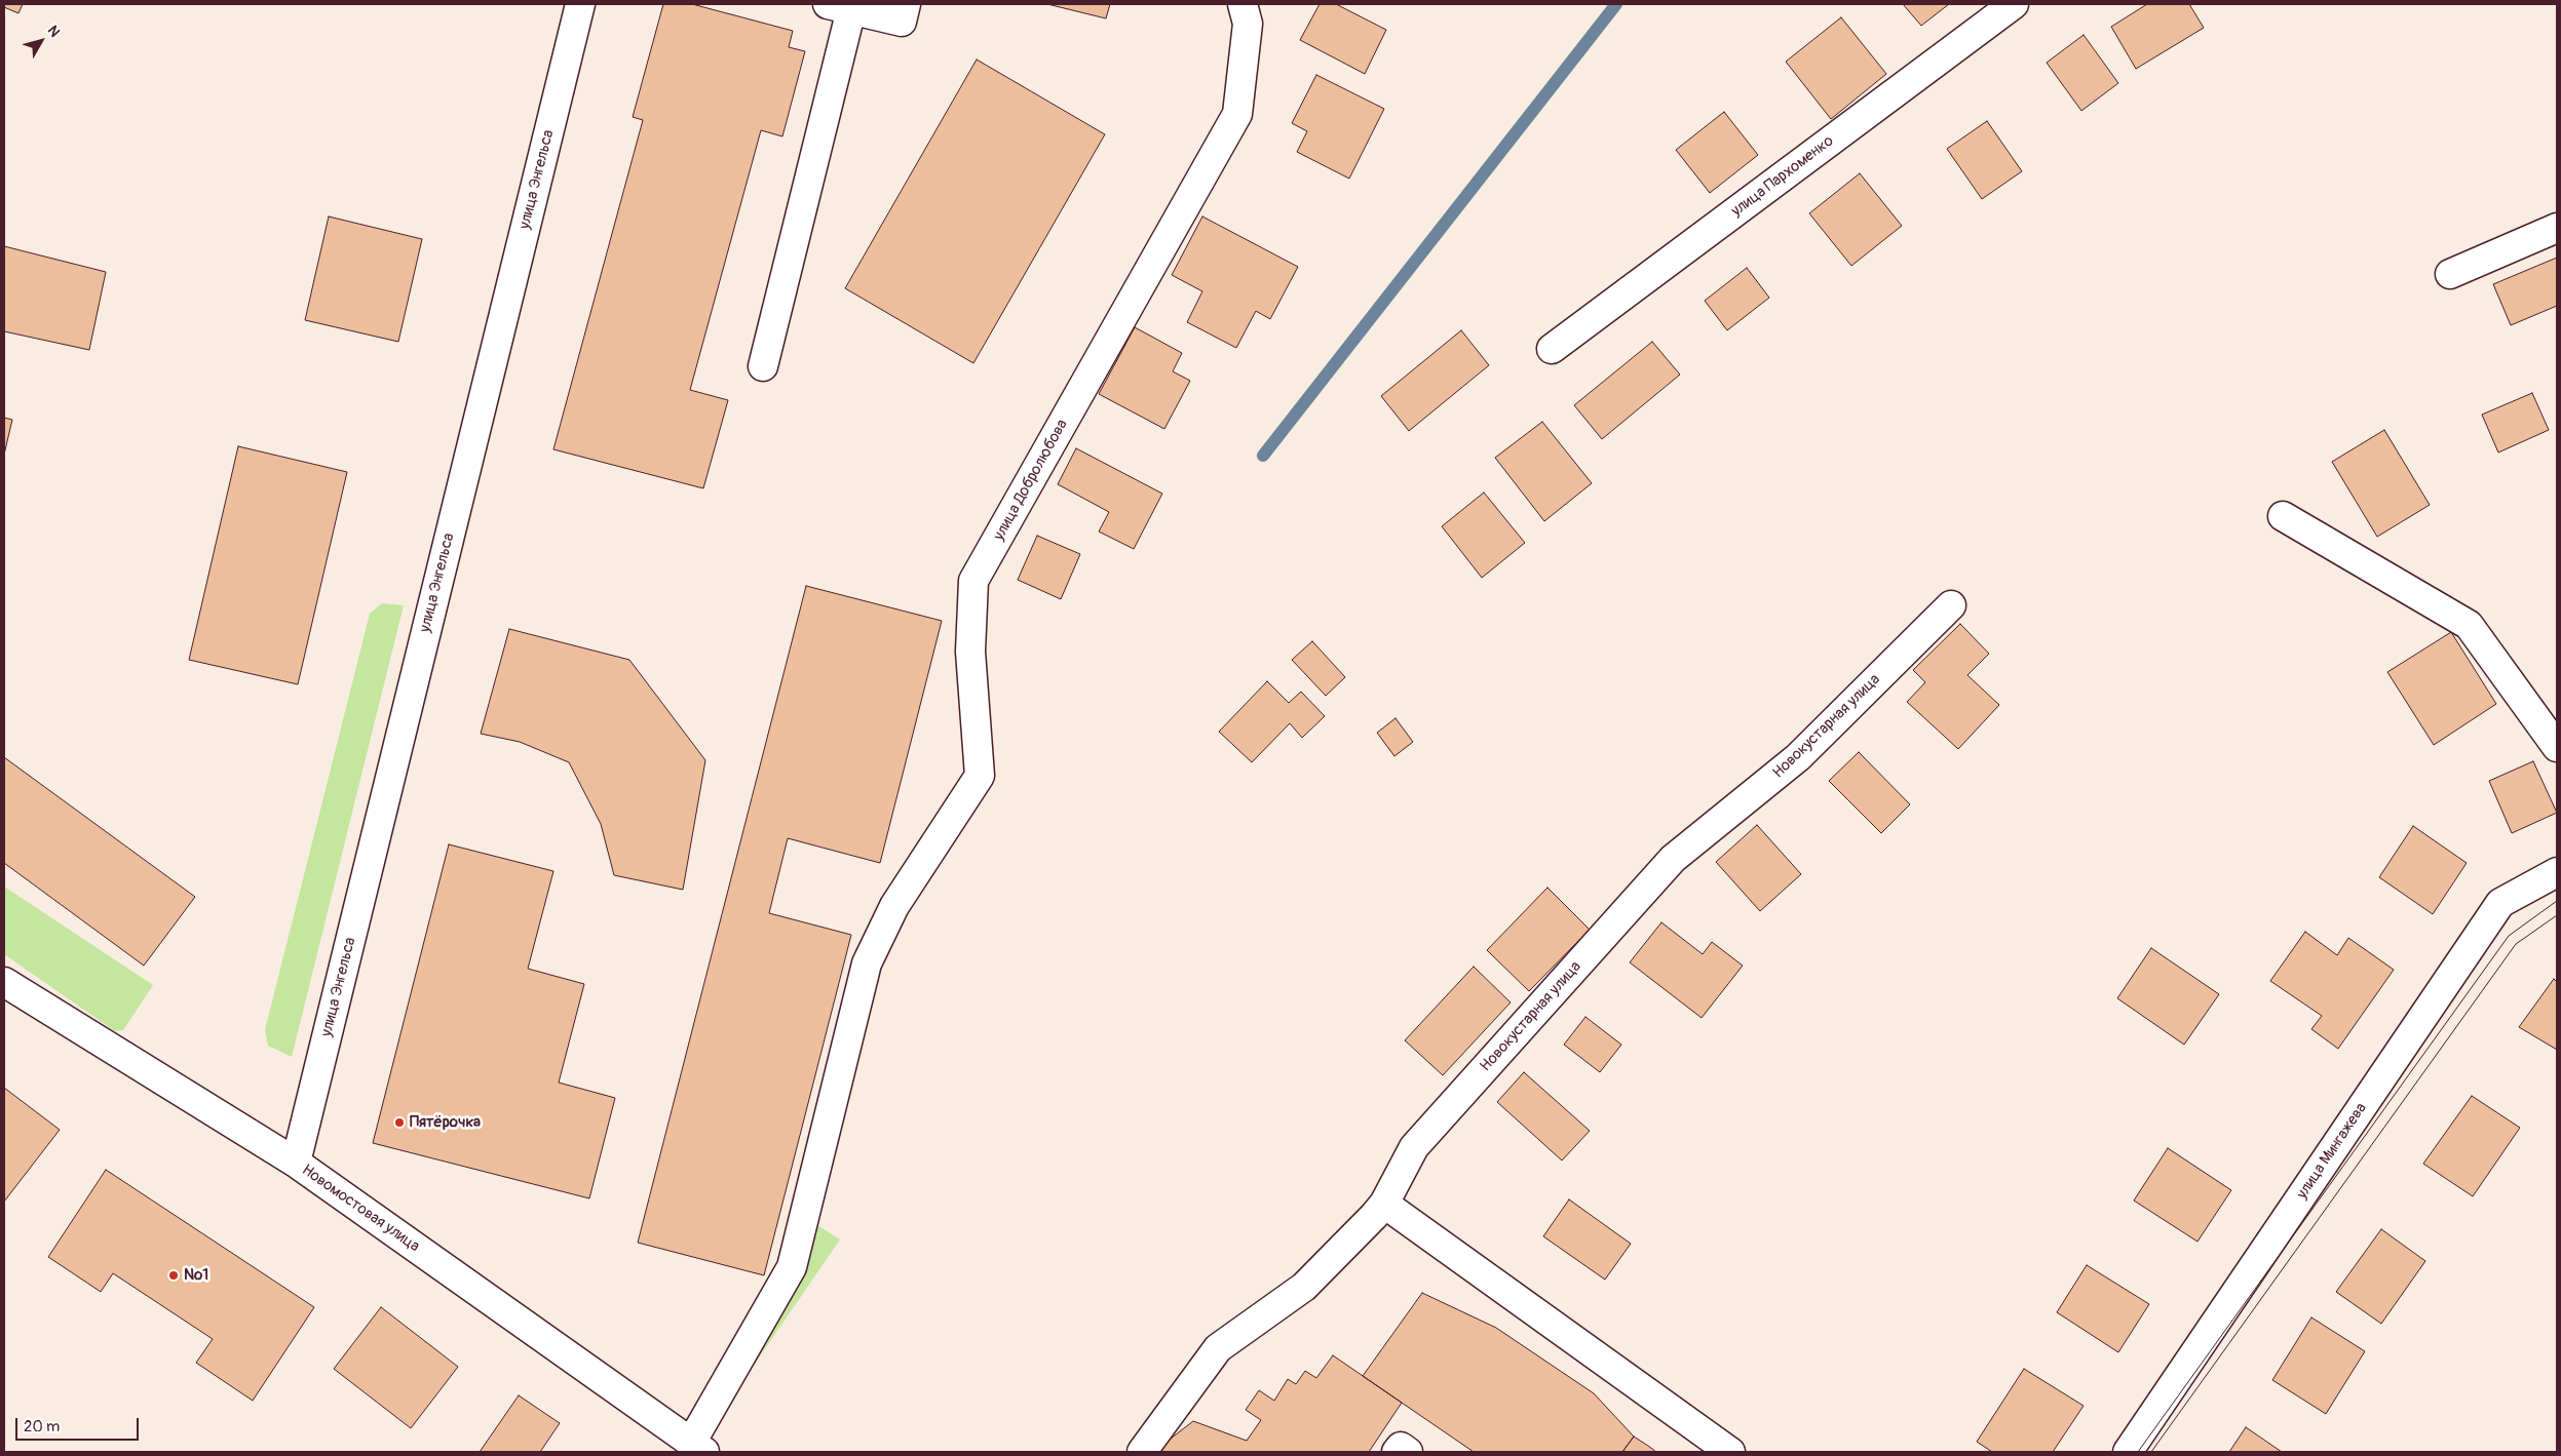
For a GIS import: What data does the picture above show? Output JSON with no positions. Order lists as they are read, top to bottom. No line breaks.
{"streets":{"street":["улица Пархоменко","улица Энгельса","улица Добролюбова","Новокустарная улица","улица Мингажева","Новомостовая улица"]},"crossings":[["улица Энгельса","Новомостовая улица"],["улица Добролюбова","Новомостовая улица"]],"places":["Пятёрочка","№1"],"scale_bar":"20 m","north":"top right"}
